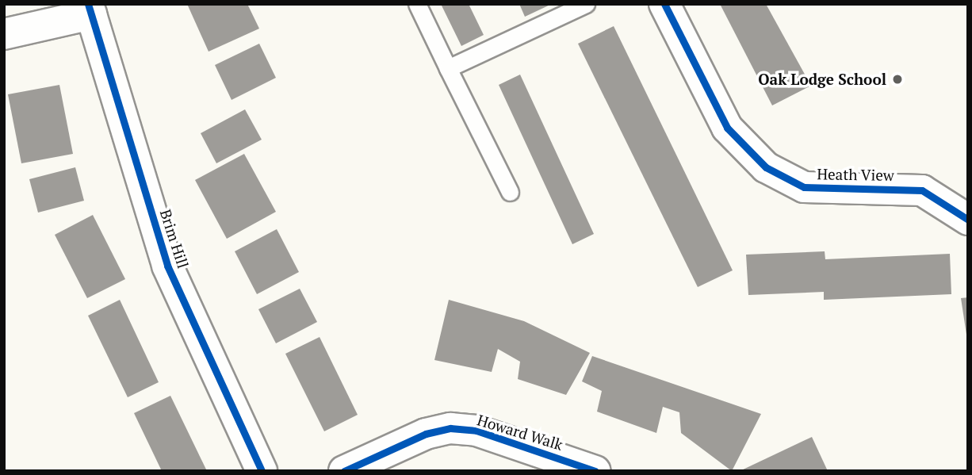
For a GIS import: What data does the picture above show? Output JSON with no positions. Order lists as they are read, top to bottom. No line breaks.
{"streets":{"street":["Heath View","Brim Hill","Howard Walk"]},"places":["Oak Lodge School"]}
